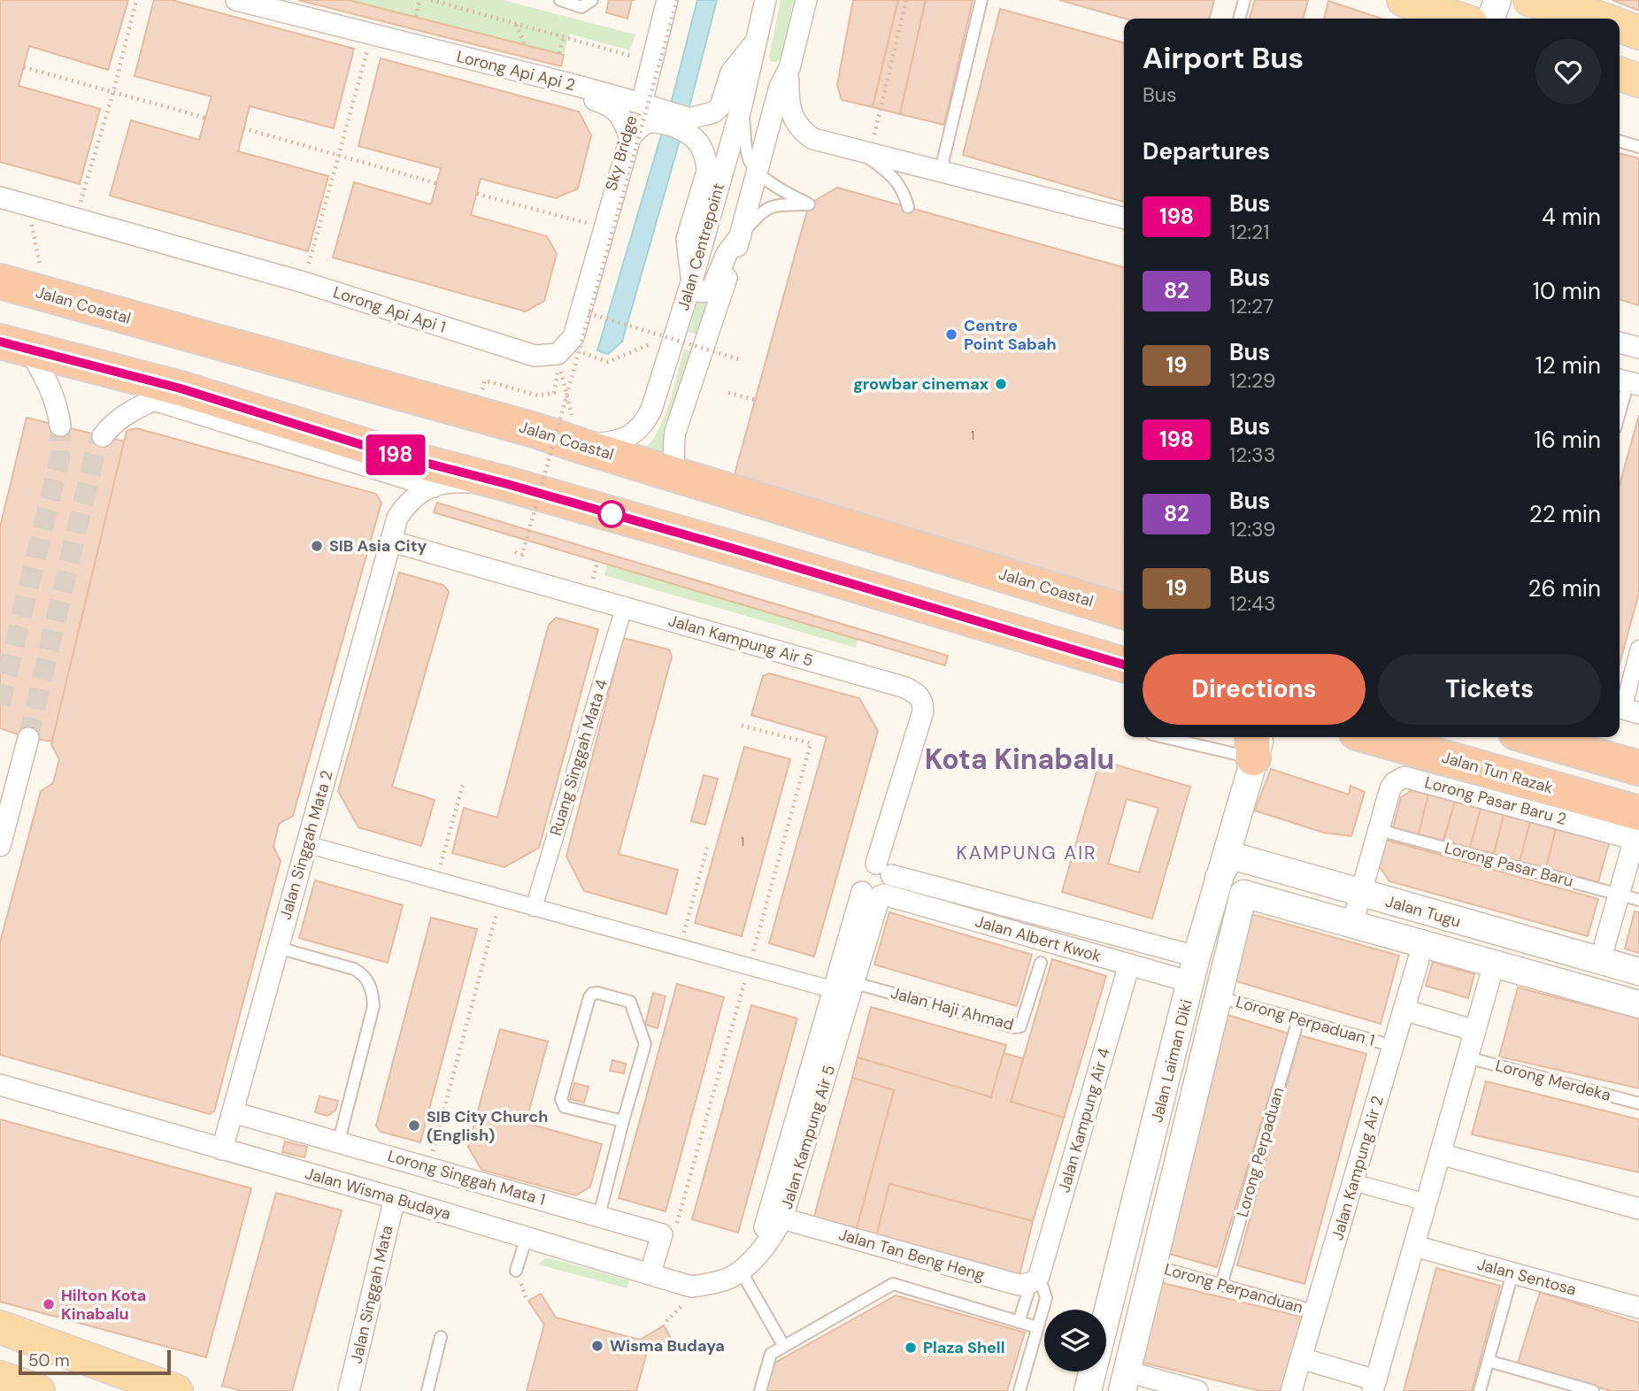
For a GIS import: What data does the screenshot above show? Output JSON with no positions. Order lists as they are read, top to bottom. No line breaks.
{"streets":{"highway":["Jalan Coastal","Jalan Tun Razak"],"street":["Lorong Api Api 2","Jalan Centrepoint","Lorong Api Api 1","Jalan Kampung Air 5","Ruang Singgah Mata 4","Lorong Pasar Baru 2","Jalan Singgah Mata 2","Jalan Tugu","Jalan Albert Kwok","Jalan Laiman Diki","Jalan Kampung Air 4","Jalan Kampung Air 2","Lorong Singgah Mata 1","Jalan Wisma Budaya","Jalan Tan Beng Heng","Jalan Sentosa","Jalan Singgah Mata"],"lane":["Lorong Pasar Baru","Jalan Haji Ahmad","Lorong Perpaduan 1","Lorong Merdeka","Lorong Perpaduan","Lorong Perpanduan"],"path":["Sky Bridge"]},"crossings":[["Lorong Api Api 2","Jalan Centrepoint"],["Jalan Centrepoint","Jalan Coastal"],["Jalan Kampung Air 5","Ruang Singgah Mata 4"],["Jalan Kampung Air 5","Jalan Singgah Mata 2"],["Jalan Kampung Air 5","Jalan Albert Kwok"],["Jalan Kampung Air 5","Jalan Haji Ahmad"],["Jalan Kampung Air 5","Jalan Wisma Budaya"],["Jalan Kampung Air 5","Jalan Tan Beng Heng"],["Jalan Tun Razak","Lorong Pasar Baru 2"],["Lorong Pasar Baru 2","Lorong Pasar Baru"],["Lorong Pasar Baru 2","Jalan Tugu"],["Jalan Singgah Mata 2","Lorong Singgah Mata 1"],["Jalan Singgah Mata 2","Jalan Wisma Budaya"],["Jalan Tugu","Jalan Laiman Diki"],["Jalan Tugu","Jalan Kampung Air 2"],["Jalan Albert Kwok","Jalan Laiman Diki"],["Jalan Albert Kwok","Jalan Kampung Air 4"],["Lorong Perpaduan 1","Jalan Laiman Diki"],["Lorong Perpaduan 1","Lorong Perpaduan"],["Lorong Perpaduan 1","Jalan Kampung Air 2"],["Jalan Laiman Diki","Lorong Perpanduan"],["Jalan Kampung Air 4","Jalan Tan Beng Heng"],["Lorong Perpaduan","Lorong Perpanduan"],["Jalan Kampung Air 2","Lorong Perpanduan"],["Lorong Singgah Mata 1","Jalan Wisma Budaya"],["Jalan Wisma Budaya","Jalan Singgah Mata"]],"districts":["Kota Kinabalu","KAMPUNG AIR"],"places":["Centre Point Sabah","growbar cinemax","SIB Asia City","SIB City Church (English)","Hilton Kota Kinabalu","Wisma Budaya","Plaza Shell"],"lines":["bus line 198"],"house_numbers":["1","1"],"scale_bar":"50 m","page":{"on_map":"198","heading":[["Airport Bus","Bus"],"Departures"],"list":[{"mark":"198","name":"Bus","note":"12:21","value":"4 min"},{"mark":"82","name":"Bus","note":"12:27","value":"10 min"},{"mark":"19","name":"Bus","note":"12:29","value":"12 min"},{"mark":"198","name":"Bus","note":"12:33","value":"16 min"},{"mark":"82","name":"Bus","note":"12:39","value":"22 min"},{"mark":"19","name":"Bus","note":"12:43","value":"26 min"}],"buttons":["Directions","Tickets"],"scale":"50 m"}}
